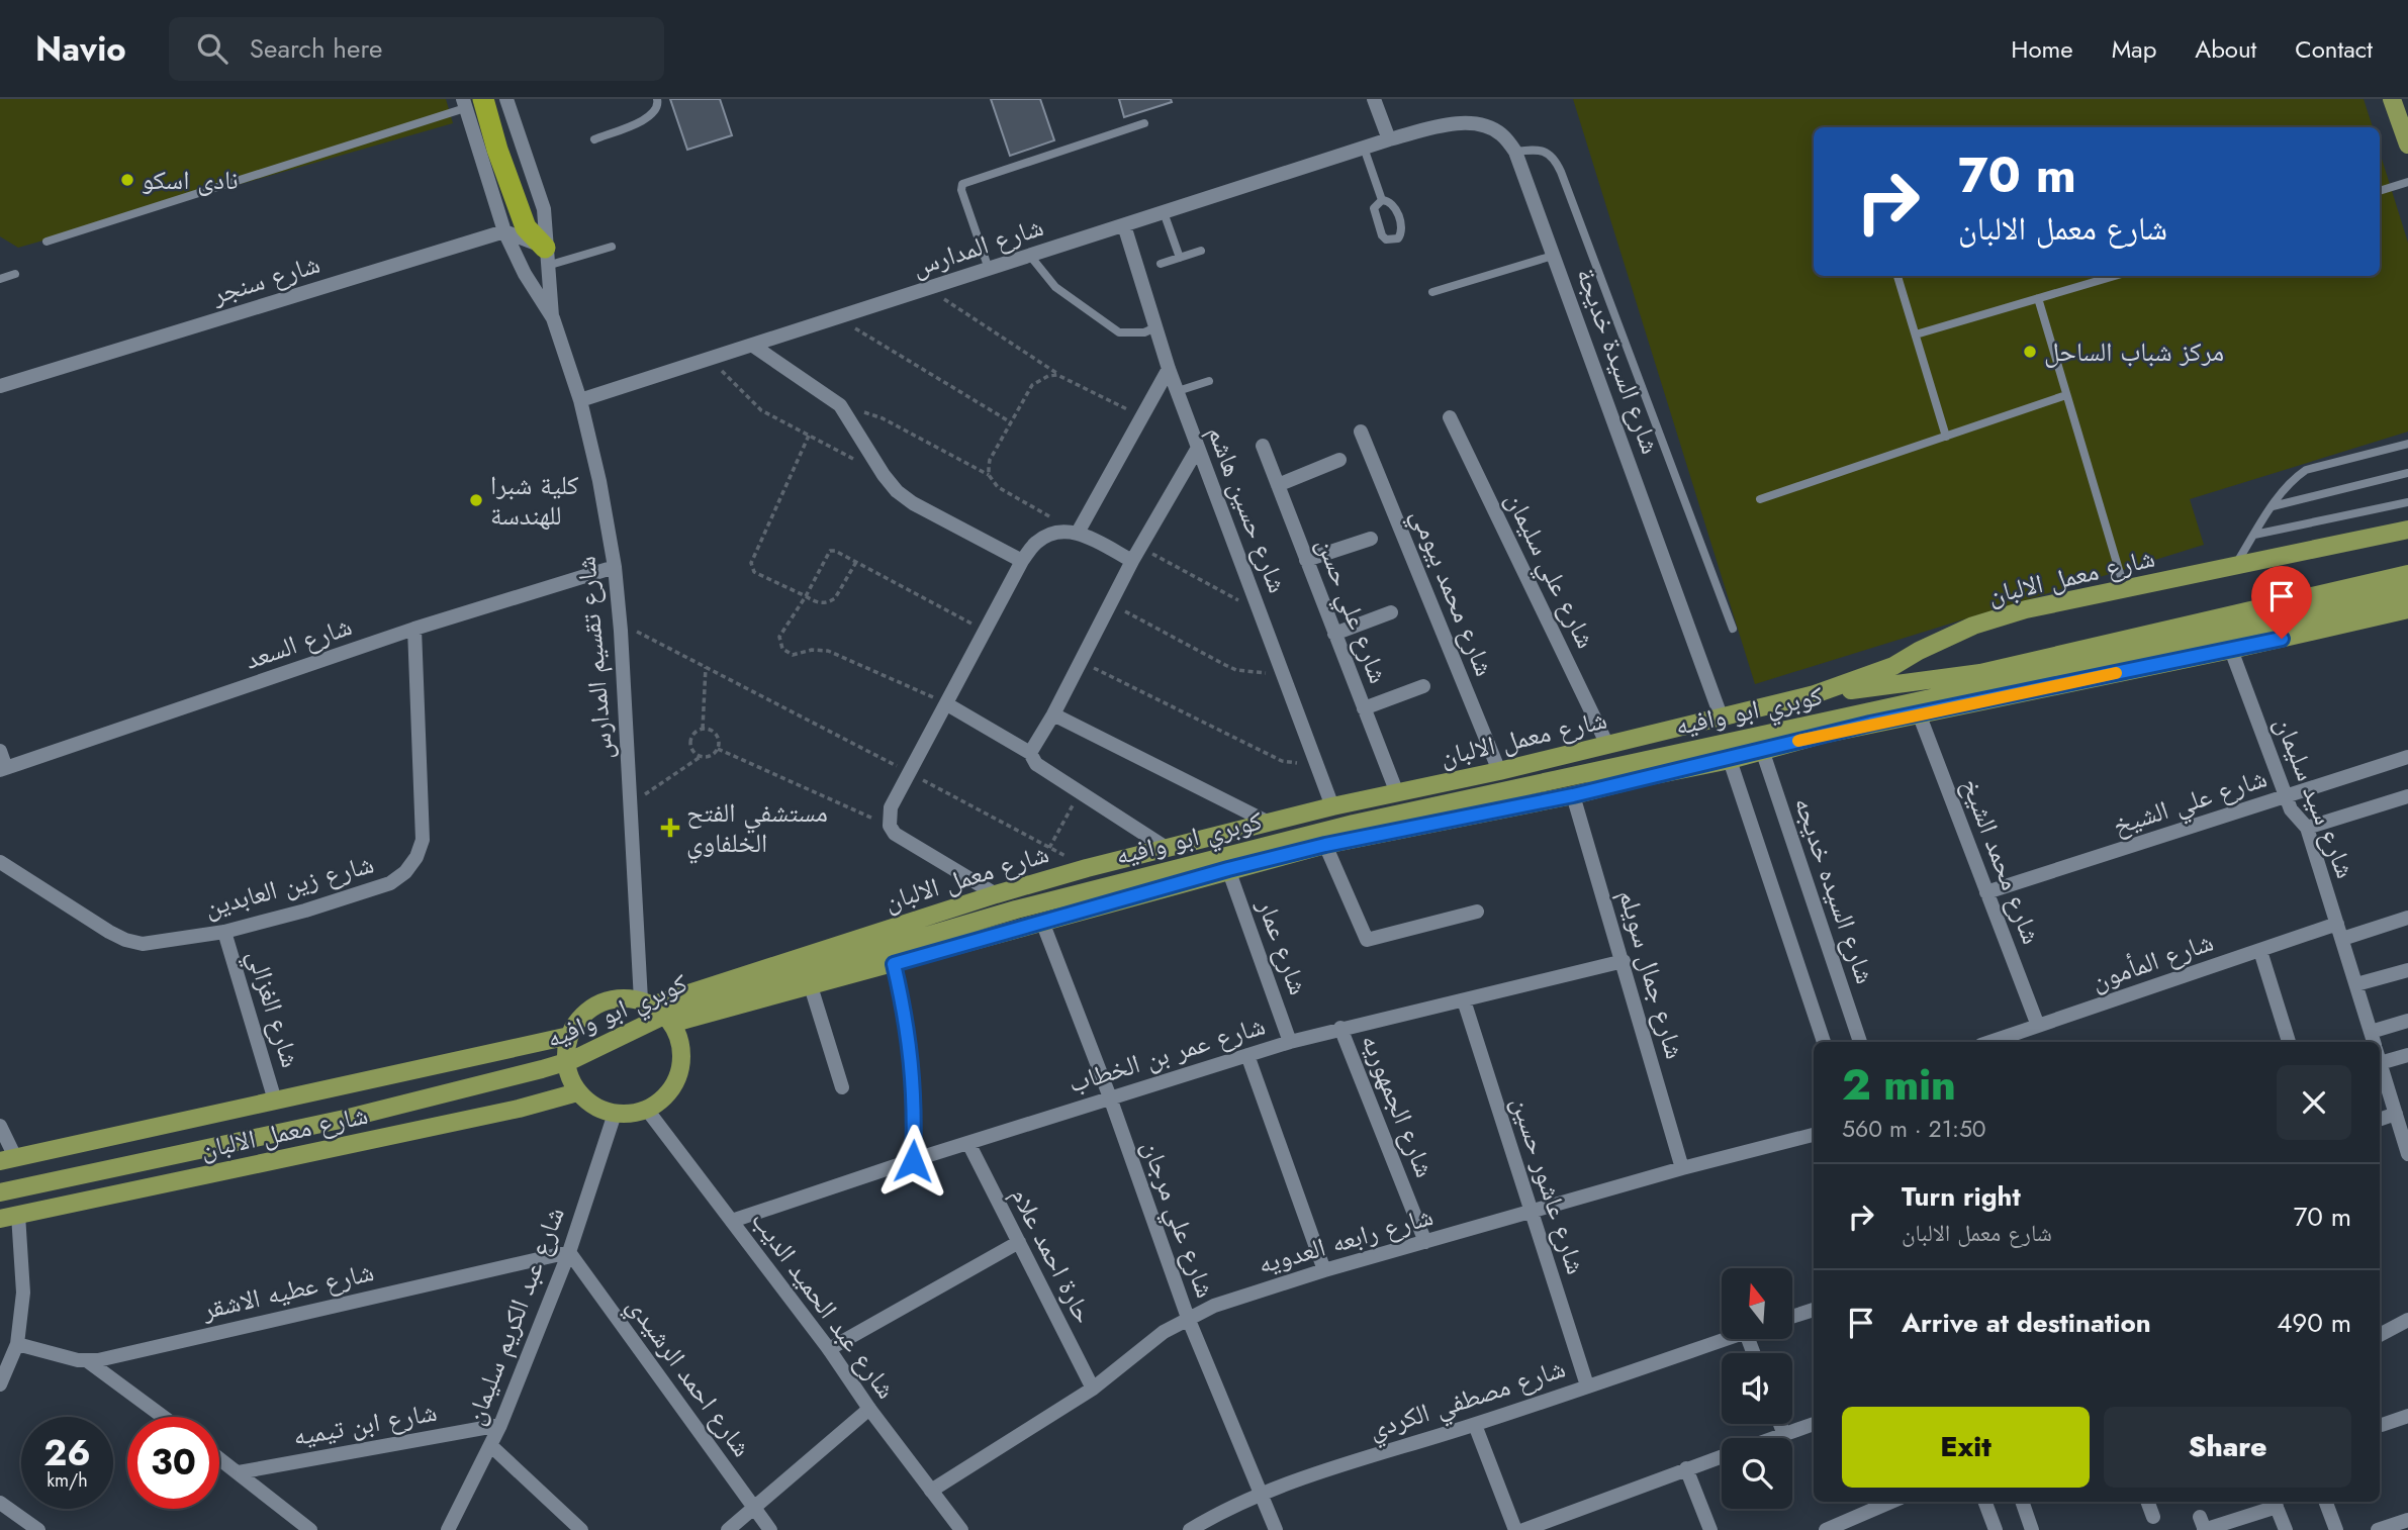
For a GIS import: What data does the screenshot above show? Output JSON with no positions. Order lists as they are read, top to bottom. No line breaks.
{"streets":{"main road":["شارع معمل الالبان","كوبري ابو وافيه"],"street":["شارع المدارس","شارع سنجر","شارع السيدة خديجة","شارع حسين هاشم","شارع علي سليمان","شارع محمد بيومي","شارع علي حسن","شارع السعد","شارع تقسيم المدارس","شارع سيد سليمان","شارع علي الشيخ","شارع محمد الشيخ","شارع زين العابدين","شارع السيده خديجه","شارع عمار","شارع المأمون","شارع جمال سويلم","شارع الغزالي","شارع عمر بن الخطاب","شارع الجمهوريه","شارع عاشور حسين","شارع علي مرجان","شارع رابعه العدويه","حارة احمد علام","شارع عطيه الاشقر","شارع عبد الحميد الديب","شارع عبد الكريم سليمان","شارع احمد الرشيدي","شارع مصطفي الكردي","شارع ابن تيميه"]},"crossings":[["شارع المدارس","شارع السيدة خديجة"],["شارع المدارس","شارع حسين هاشم"],["شارع المدارس","شارع تقسيم المدارس"],["شارع سنجر","شارع تقسيم المدارس"],["شارع السيدة خديجة","شارع معمل الالبان"],["شارع حسين هاشم","شارع معمل الالبان"],["شارع علي سليمان","شارع معمل الالبان"],["شارع معمل الالبان","شارع محمد بيومي"],["شارع معمل الالبان","شارع علي حسن"],["شارع معمل الالبان","شارع تقسيم المدارس"],["شارع معمل الالبان","كوبري ابو وافيه"],["شارع معمل الالبان","شارع الغزالي"],["شارع معمل الالبان","شارع عبد الحميد الديب"],["شارع معمل الالبان","شارع عبد الكريم سليمان"],["شارع السعد","شارع تقسيم المدارس"],["شارع السعد","شارع زين العابدين"],["شارع تقسيم المدارس","شارع عبد الحميد الديب"],["شارع تقسيم المدارس","شارع عبد الكريم سليمان"],["شارع سيد سليمان","شارع علي الشيخ"],["شارع سيد سليمان","شارع المأمون"],["شارع علي الشيخ","شارع محمد الشيخ"],["شارع محمد الشيخ","شارع المأمون"],["شارع زين العابدين","شارع الغزالي"],["شارع عمار","شارع عمر بن الخطاب"],["شارع جمال سويلم","شارع عمر بن الخطاب"],["شارع جمال سويلم","شارع رابعه العدويه"],["شارع عمر بن الخطاب","شارع الجمهوريه"],["شارع عمر بن الخطاب","شارع عاشور حسين"],["شارع عمر بن الخطاب","شارع علي مرجان"],["شارع عمر بن الخطاب","حارة احمد علام"],["شارع عمر بن الخطاب","شارع عبد الحميد الديب"],["شارع الجمهوريه","شارع رابعه العدويه"],["شارع عاشور حسين","شارع رابعه العدويه"],["شارع عاشور حسين","شارع مصطفي الكردي"],["شارع علي مرجان","شارع رابعه العدويه"],["شارع علي مرجان","شارع مصطفي الكردي"],["شارع رابعه العدويه","حارة احمد علام"],["شارع رابعه العدويه","شارع عبد الحميد الديب"],["شارع عطيه الاشقر","شارع عبد الكريم سليمان"],["شارع عطيه الاشقر","شارع احمد الرشيدي"],["شارع عبد الحميد الديب","شارع عبد الكريم سليمان"],["شارع عبد الكريم سليمان","شارع احمد الرشيدي"],["شارع عبد الكريم سليمان","شارع ابن تيميه"]],"places":{"other":["نادى اسكو","مركز شباب الساحل","كلية شبرا للهندسة"],"health":["مستشفي الفتح الخلفاوي"]},"north":"top","page":{"header":"Navio","search":"Search here","nav":["Home","Map","About","Contact"],"turn":["70 m","شارع معمل الالبان"],"heading":["2 min","560 m · 21:50"],"list":[{"name":"Turn right","note":"شارع معمل الالبان","value":"70 m"},{"name":"Arrive at destination","value":"490 m"}],"buttons":["Exit","Share"],"speed":"26 km/h","limit":"30"}}
